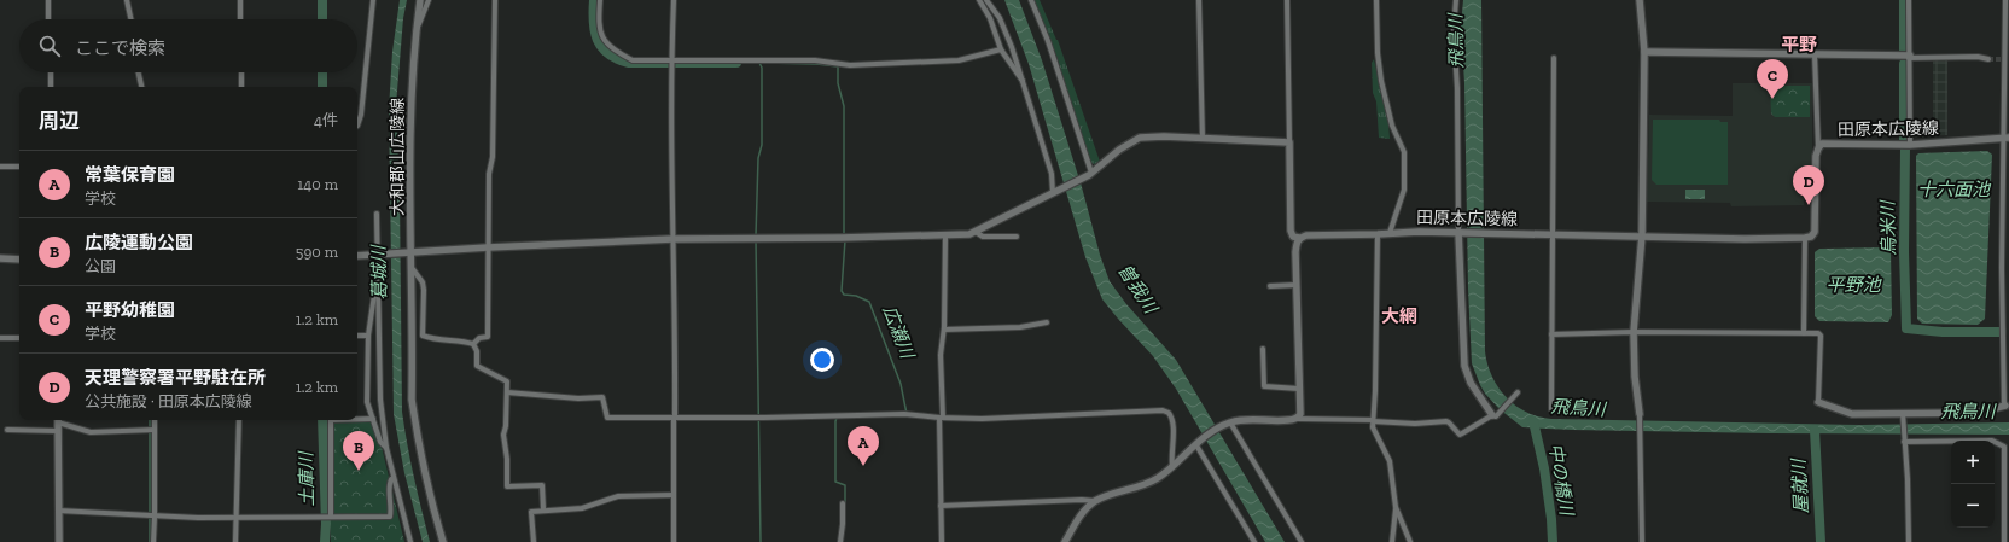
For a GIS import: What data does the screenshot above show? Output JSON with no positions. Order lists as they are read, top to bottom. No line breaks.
{"streets":{"street":["田原本広陵線","大和郡山広陵線"]},"districts":["平野","大網"],"water":["飛鳥川","十六面池","烏米川","葛城川","平野池","曽我川","広瀬川","土庫川","中の橋川","屋就川"],"page":{"search":"ここで検索","pins":["C","D","A","B"],"heading":["周辺","4件"],"list":[{"mark":"A","name":"常葉保育園","note":"学校","value":"140 m"},{"mark":"B","name":"広陵運動公園","note":"公園","value":"590 m"},{"mark":"C","name":"平野幼稚園","note":"学校","value":"1.2 km"},{"mark":"D","name":"天理警察署平野駐在所","note":"公共施設 · 田原本広陵線","value":"1.2 km"}],"map_buttons":["+","−"]}}
